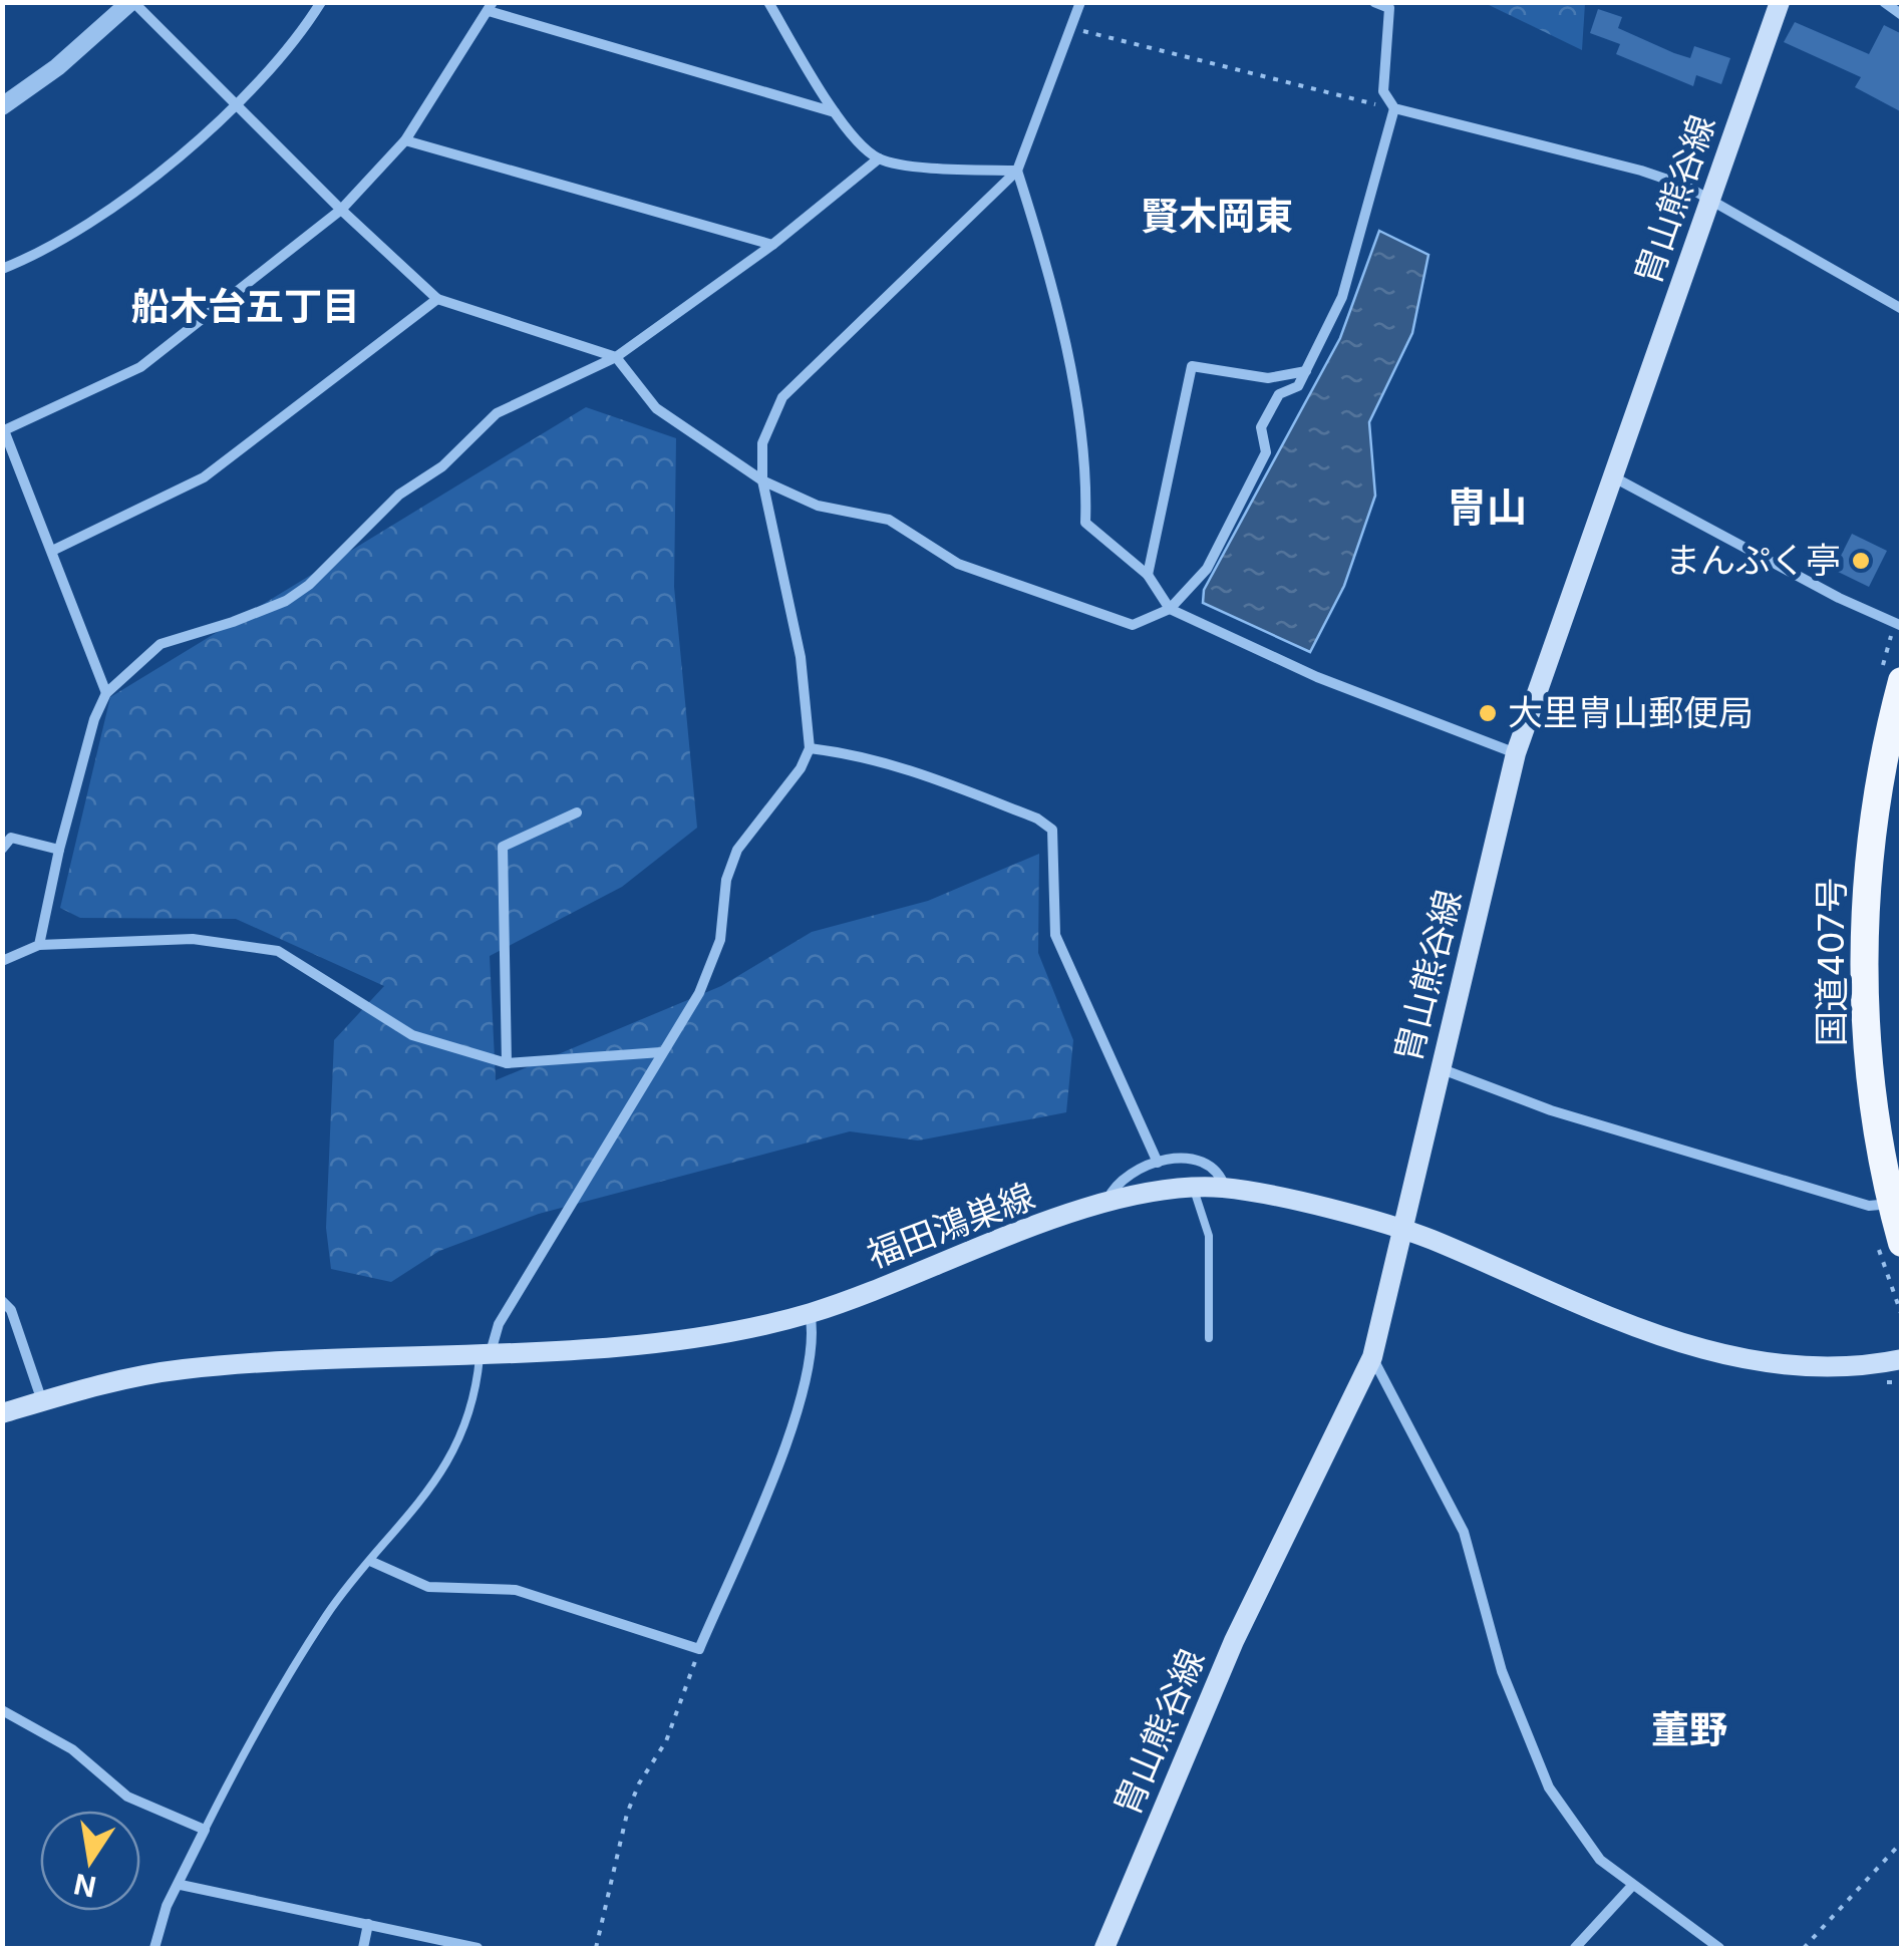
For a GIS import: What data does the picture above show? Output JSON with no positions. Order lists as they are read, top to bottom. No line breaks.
{"streets":{"highway":["国道407号"],"main road":["胄山熊谷線","福田鴻巣線"]},"crossings":[["胄山熊谷線","福田鴻巣線"]],"districts":["賢木岡東","船木台五丁目","冑山","董野"],"places":["まんぷく亭","大里冑山郵便局"],"north":"bottom"}
